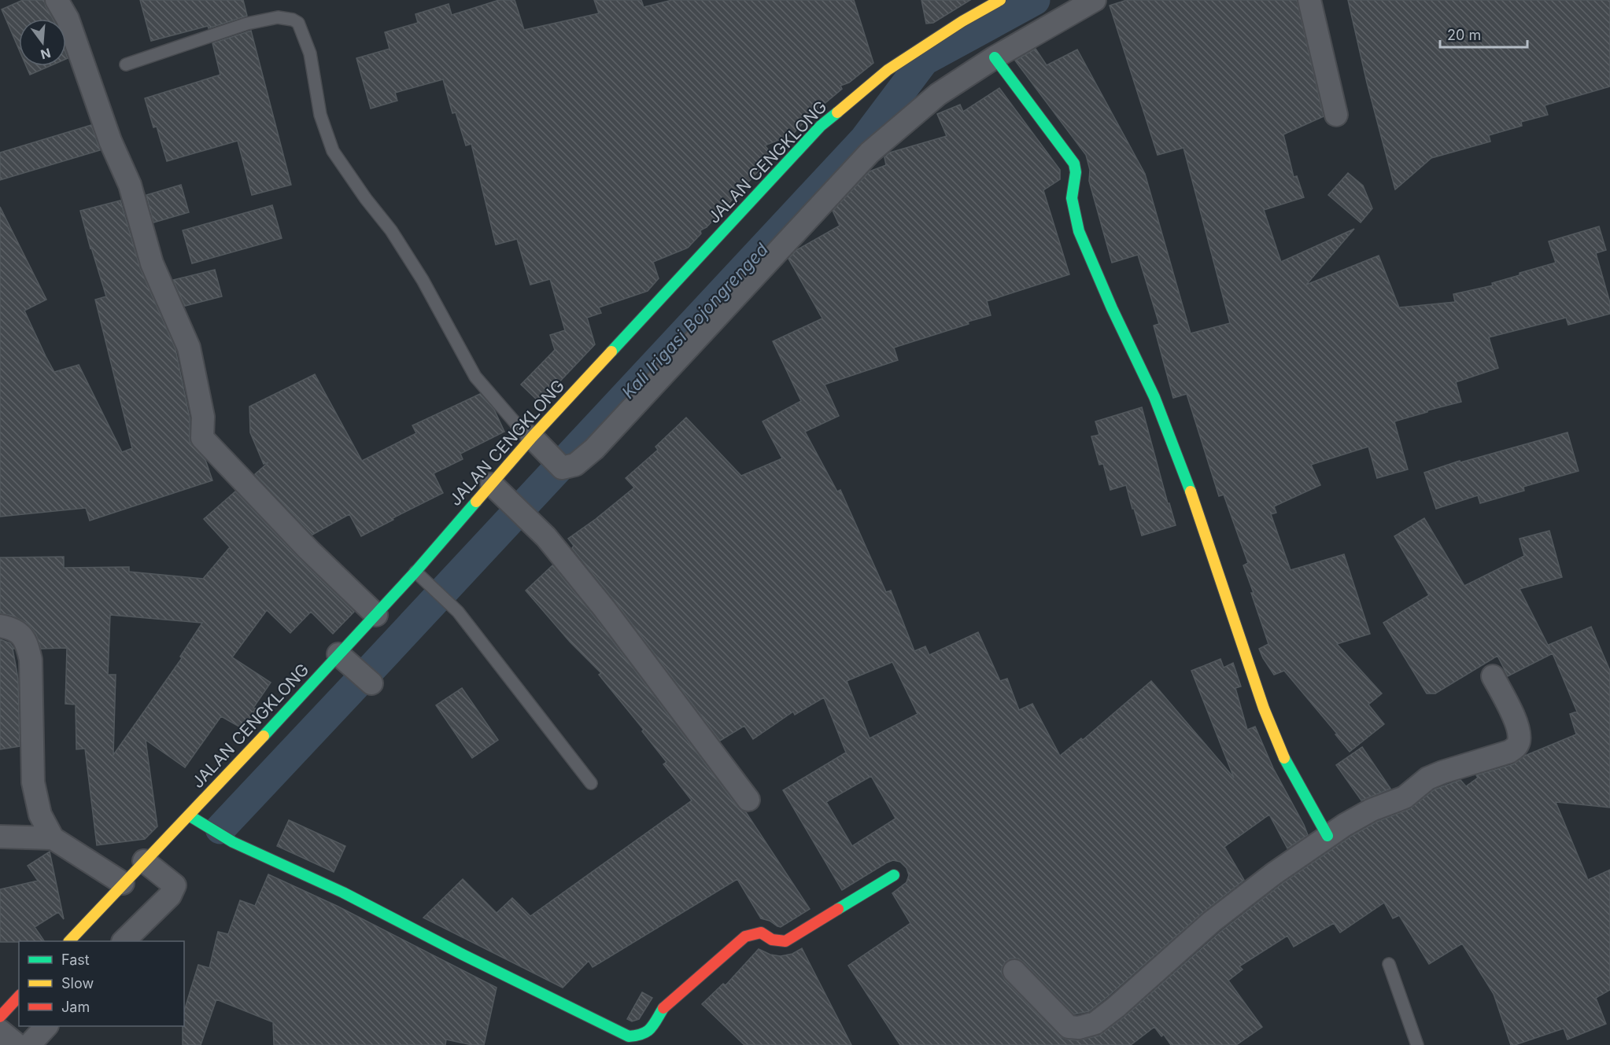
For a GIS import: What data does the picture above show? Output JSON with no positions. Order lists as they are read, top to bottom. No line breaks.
{"streets":{"street":["JALAN CENGKLONG"]},"water":["Kali Irigasi Bojongrenged"],"legend":["Fast","Slow","Jam"],"scale_bar":"20 m","north":"bottom"}
